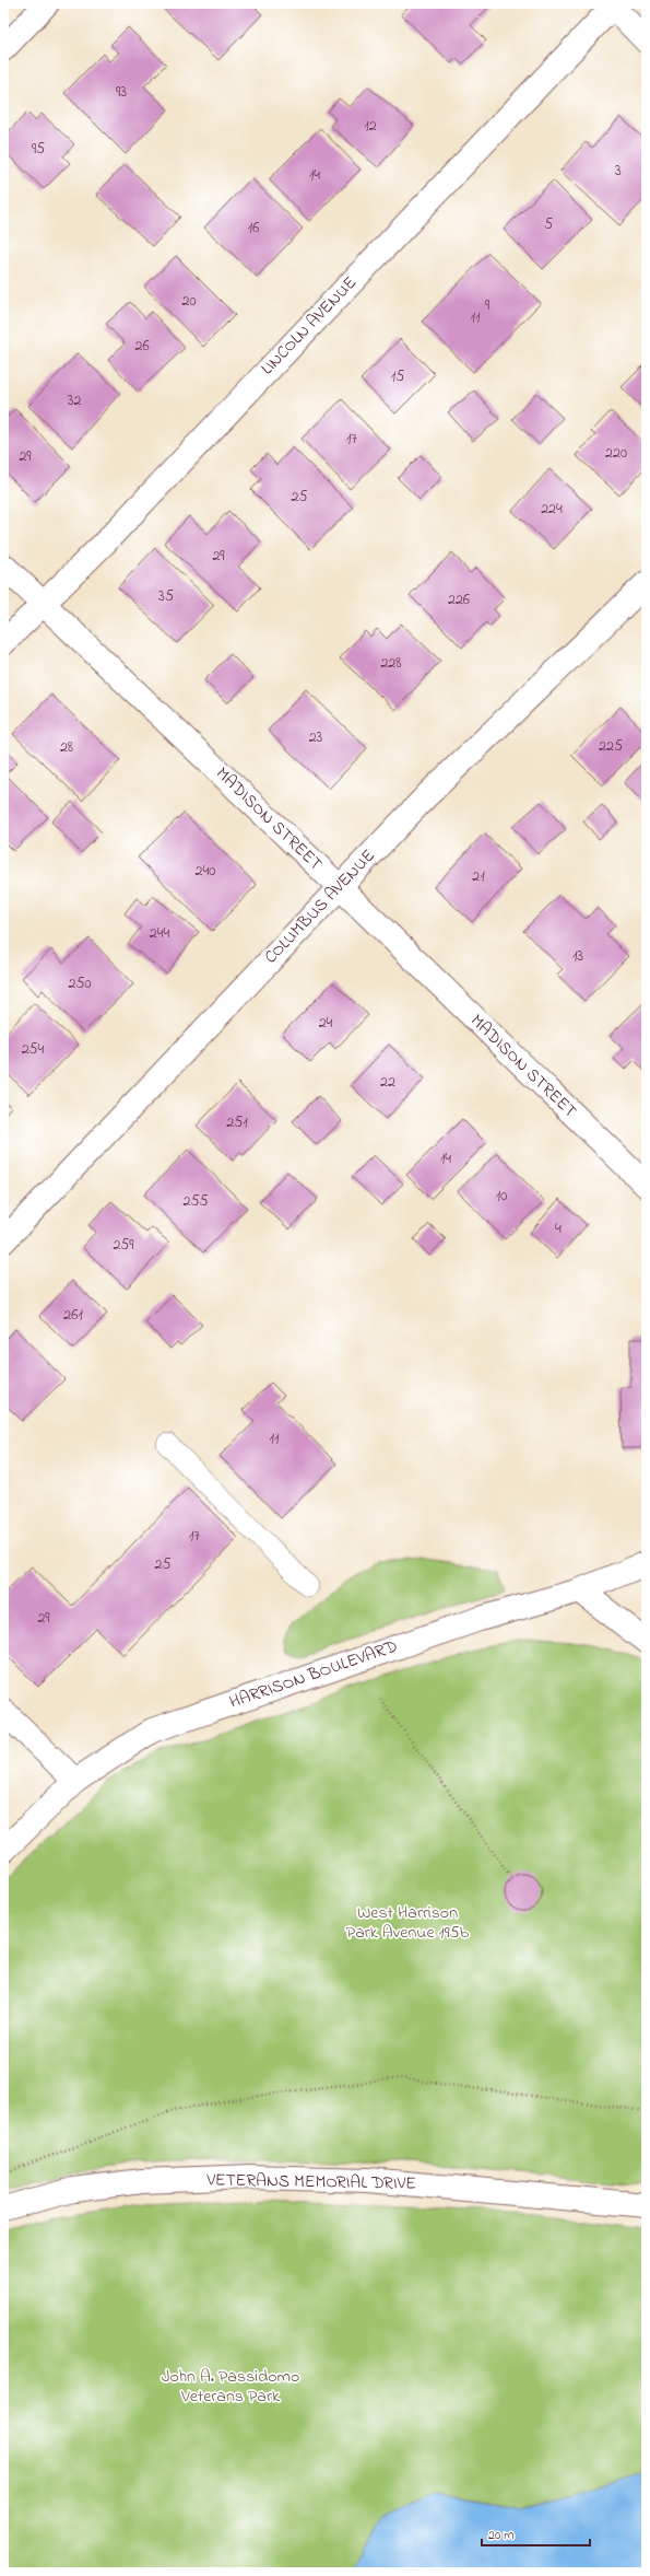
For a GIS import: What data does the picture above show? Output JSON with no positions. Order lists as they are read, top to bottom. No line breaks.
{"streets":{"street":["LINCOLN AVENUE","MADISON STREET","COLUMBUS AVENUE","HARRISON BOULEVARD","VETERANS MEMORIAL DRIVE"]},"crossings":[["LINCOLN AVENUE","MADISON STREET"],["MADISON STREET","COLUMBUS AVENUE"]],"parks":["West Harrison Park Avenue 195b","John A. Passidomo Veterans Park"],"house_numbers":["93","12","95","3","14","5","16","20","9","11","26","15","32","17","220","29","25","224","29","35","226","228","23","225","28","240","21","244","13","250","24","254","22","251","14","10","255","4","259","261","11","17","25","29"],"scale_bar":"20 m"}
